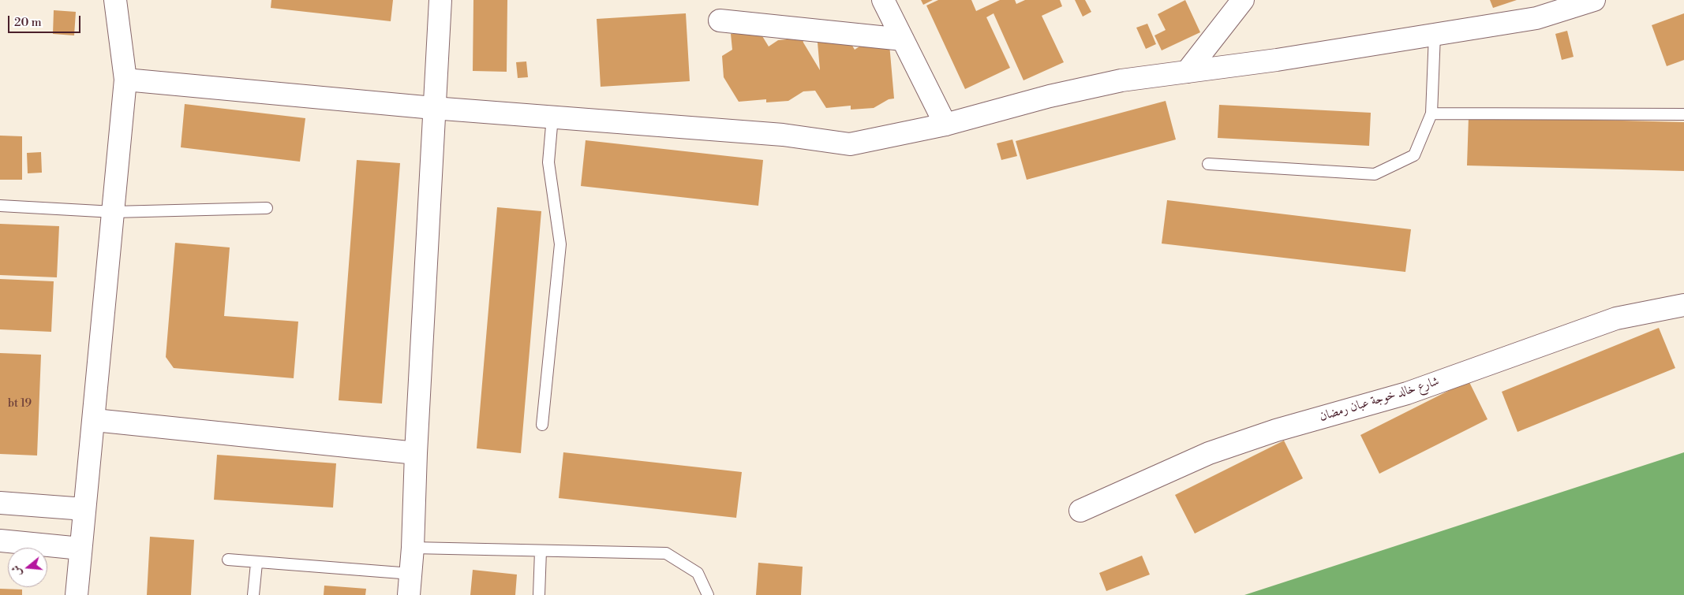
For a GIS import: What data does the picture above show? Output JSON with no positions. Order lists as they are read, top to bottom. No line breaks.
{"streets":{"street":["شارع خالد خوجة عبان رمضان"]},"house_numbers":["bt 19"],"scale_bar":"20 m","north":"left"}
